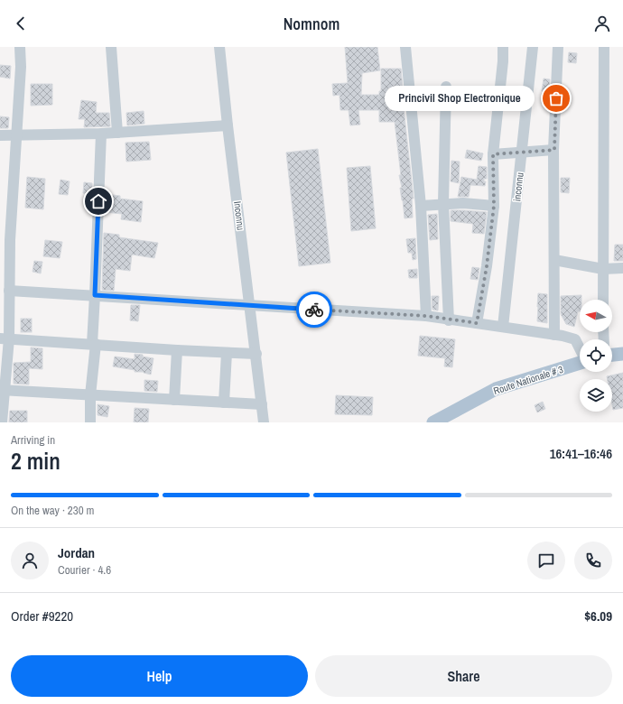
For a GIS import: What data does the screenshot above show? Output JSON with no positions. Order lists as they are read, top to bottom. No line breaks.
{"streets":{"main road":["Route Nationale # 3"],"street":["inconnu","Inconnu"]},"places":["Princivil Shop Electronique"],"north":"left","page":{"header":"Nomnom","bubble":"Princivil Shop Electronique","heading":["2 min","Arriving in","16:41–16:46"],"panel":["Jordan","Courier · 4.6","Order #9220","$6.09"],"bar":"On the way · 230 m","buttons":["Help","Share"]}}
